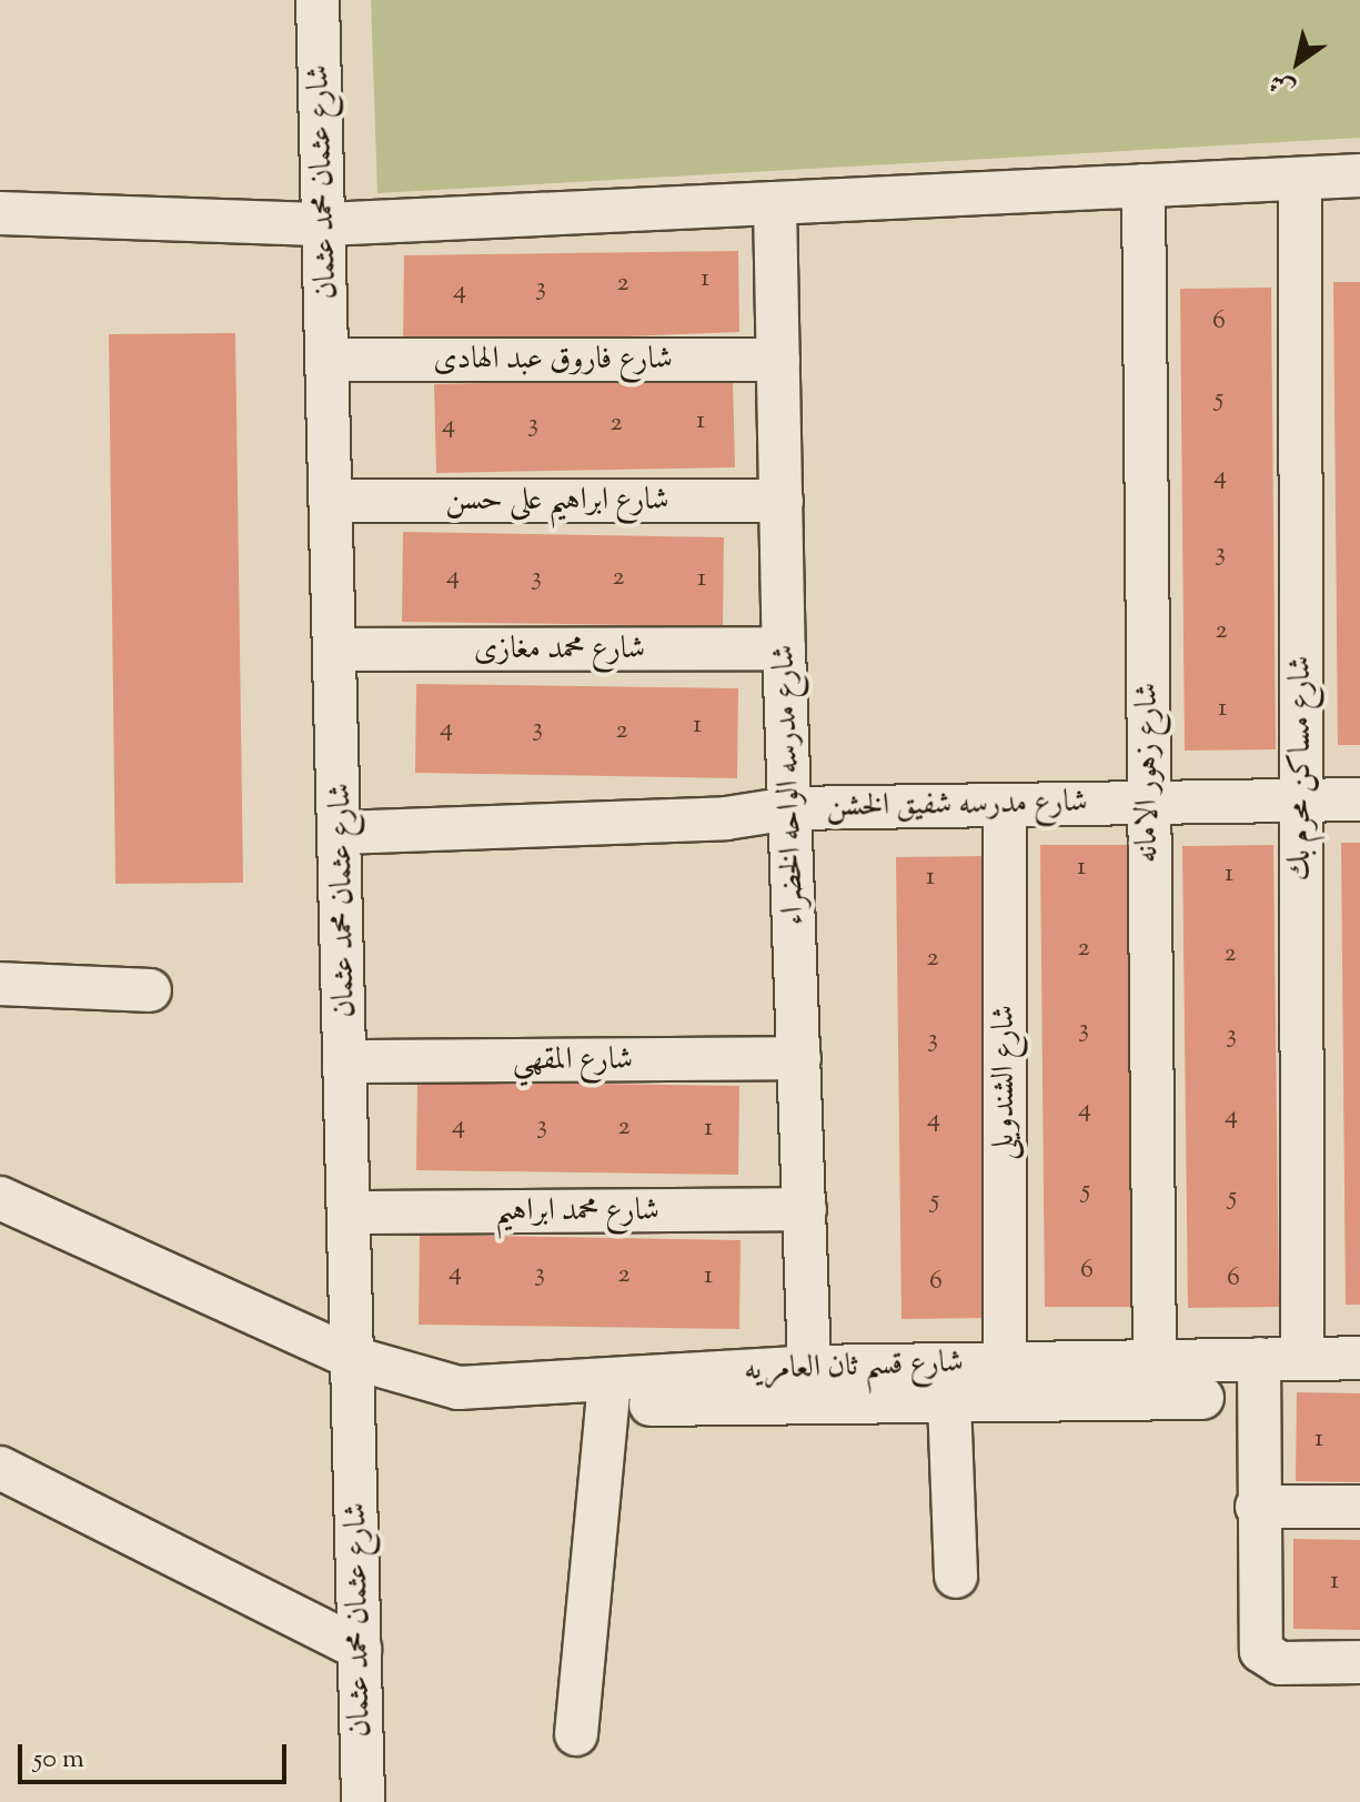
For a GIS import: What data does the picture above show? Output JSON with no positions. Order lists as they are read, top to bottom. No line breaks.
{"streets":{"street":["شارع عثمان محمد عثمان","شارع فاروق عبد الهادى","شارع ابراهيم على حسن","شارع محمد مغازى","شارع مساكن محرم بك","شارع زهور الامانه","شارع مدرسه الواحه الخضراء","شارع مدرسه شفيق الخشن","شارع المقهي","شارع الشندويلى","شارع محمد ابراهيم","شارع قسم ثان العامريه"]},"crossings":[["شارع عثمان محمد عثمان","شارع فاروق عبد الهادى"],["شارع عثمان محمد عثمان","شارع ابراهيم على حسن"],["شارع عثمان محمد عثمان","شارع محمد مغازى"],["شارع عثمان محمد عثمان","شارع مدرسه شفيق الخشن"],["شارع عثمان محمد عثمان","شارع المقهي"],["شارع عثمان محمد عثمان","شارع محمد ابراهيم"],["شارع عثمان محمد عثمان","شارع قسم ثان العامريه"],["شارع فاروق عبد الهادى","شارع مدرسه الواحه الخضراء"],["شارع ابراهيم على حسن","شارع مدرسه الواحه الخضراء"],["شارع محمد مغازى","شارع مدرسه الواحه الخضراء"],["شارع مساكن محرم بك","شارع مدرسه شفيق الخشن"],["شارع مساكن محرم بك","شارع قسم ثان العامريه"],["شارع زهور الامانه","شارع مدرسه شفيق الخشن"],["شارع زهور الامانه","شارع قسم ثان العامريه"],["شارع مدرسه الواحه الخضراء","شارع مدرسه شفيق الخشن"],["شارع مدرسه الواحه الخضراء","شارع المقهي"],["شارع مدرسه الواحه الخضراء","شارع محمد ابراهيم"],["شارع مدرسه الواحه الخضراء","شارع قسم ثان العامريه"],["شارع مدرسه شفيق الخشن","شارع الشندويلى"],["شارع الشندويلى","شارع قسم ثان العامريه"]],"house_numbers":["1","2","3","4","6","5","1","2","3","4","4","3","4","3","2","1","2","1","1","4","3","2","1","1","1","2","2","2","3","3","3","4","4","4","4","3","2","1","5","5","5","6","4","3","2","1","6","6","1","1"],"scale_bar":"50 m","north":"bottom left"}
